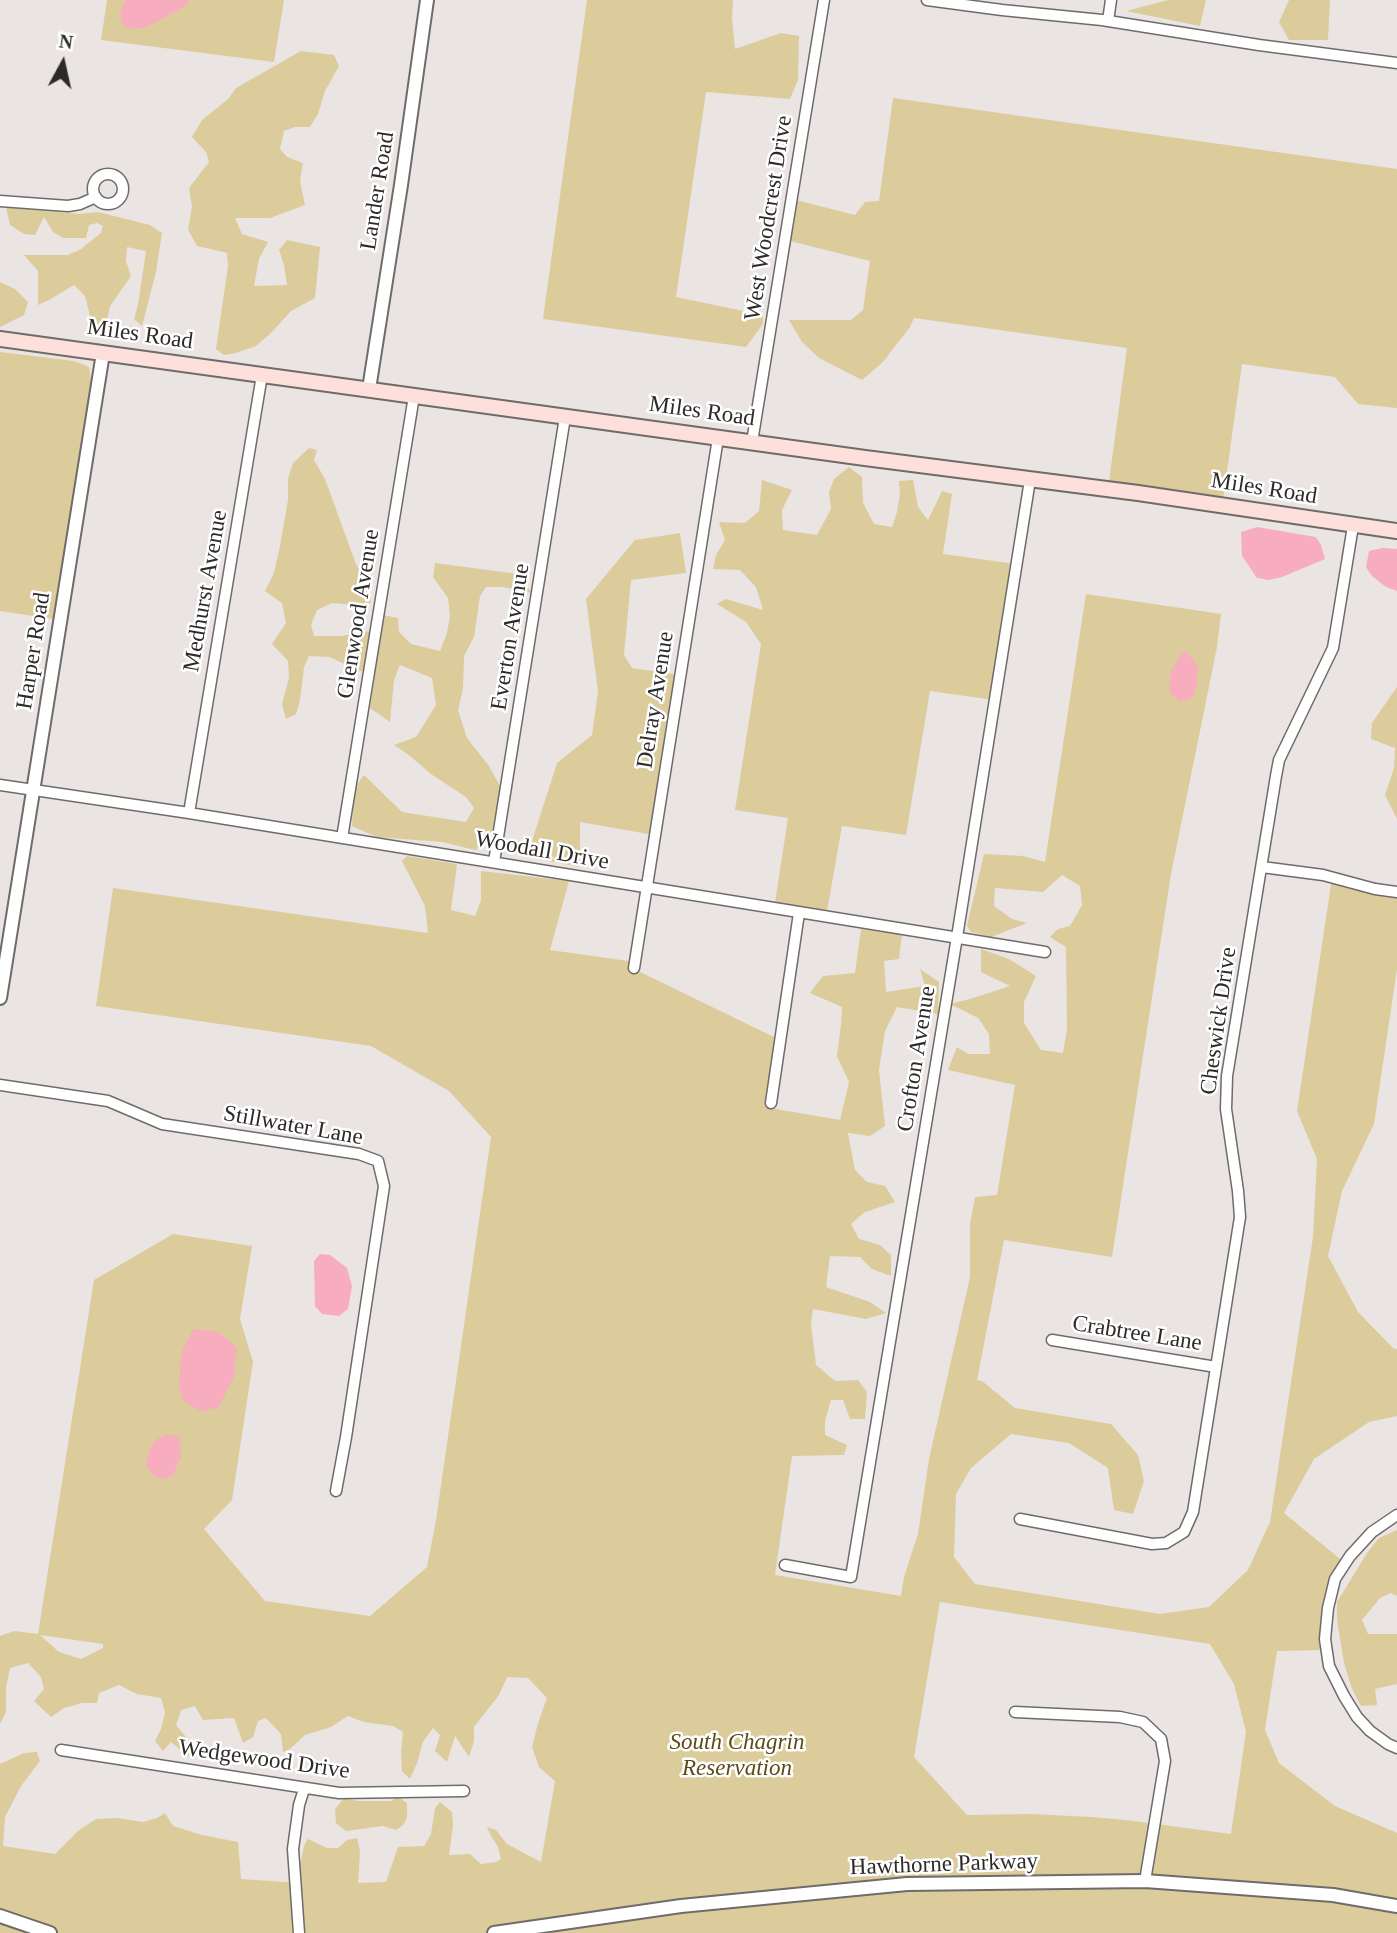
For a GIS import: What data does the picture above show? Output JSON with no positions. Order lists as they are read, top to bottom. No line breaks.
{"streets":{"main road":["Miles Road"],"street":["Lander Road","West Woodcrest Drive","Medhurst Avenue","Glenwood Avenue","Everton Avenue","Harper Road","Delray Avenue","Woodall Drive","Cheswick Drive","Crofton Avenue","Stillwater Lane","Crabtree Lane","Wedgewood Drive","Hawthorne Parkway"]},"crossings":[["Lander Road","Miles Road"],["West Woodcrest Drive","Miles Road"],["Miles Road","Medhurst Avenue"],["Miles Road","Glenwood Avenue"],["Miles Road","Everton Avenue"],["Miles Road","Harper Road"],["Miles Road","Delray Avenue"],["Miles Road","Cheswick Drive"],["Miles Road","Crofton Avenue"],["Medhurst Avenue","Woodall Drive"],["Glenwood Avenue","Woodall Drive"],["Everton Avenue","Woodall Drive"],["Harper Road","Woodall Drive"],["Delray Avenue","Woodall Drive"],["Woodall Drive","Crofton Avenue"],["Cheswick Drive","Crabtree Lane"]],"parks":["South Chagrin Reservation"],"north":"top"}
